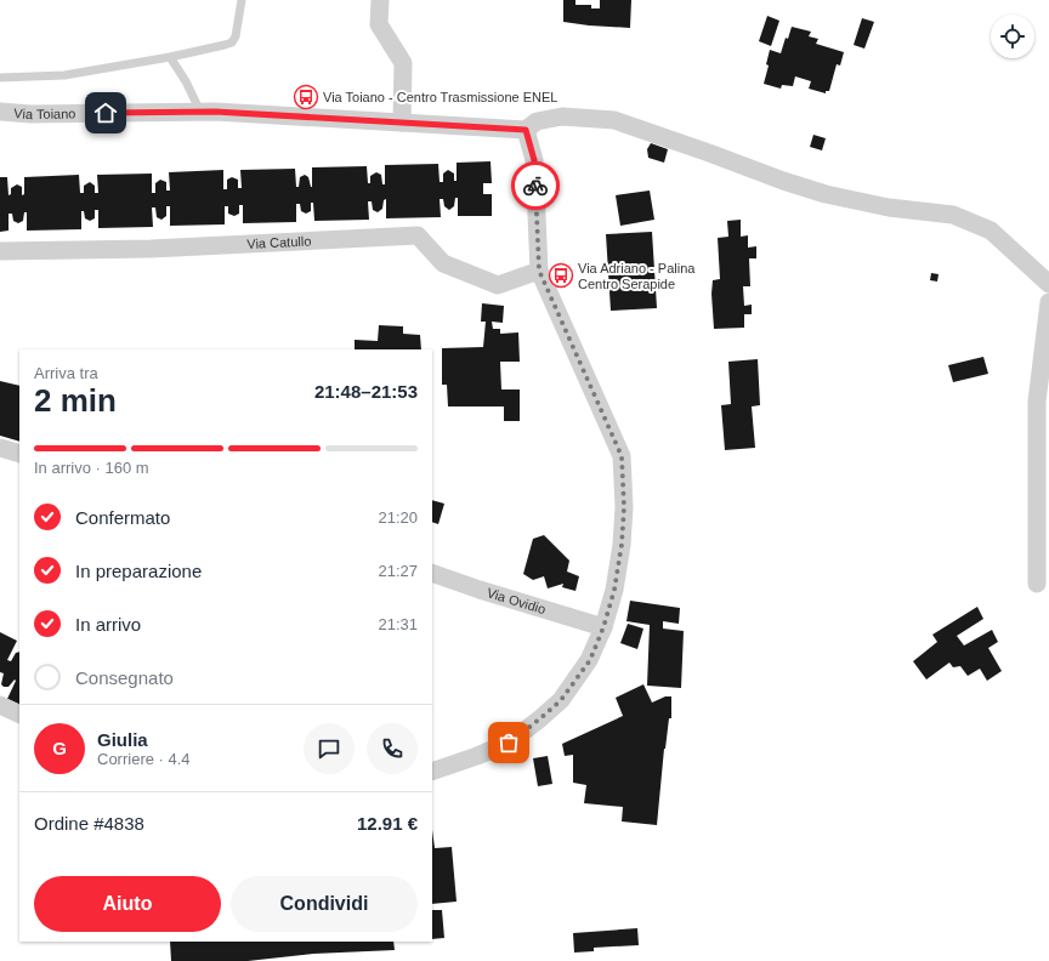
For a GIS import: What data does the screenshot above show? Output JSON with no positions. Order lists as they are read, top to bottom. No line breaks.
{"streets":{"street":["Via Toiano","Via Catullo","Via Ovidio"]},"places":{"bus stop":["Via Toiano - Centro Trasmissione ENEL","Via Adriano - Palina Centro Serapide"]},"page":{"heading":["2 min","Arriva tra","21:48–21:53"],"panel":["Giulia","Corriere · 4.4","Ordine #4838","12.91 €"],"bar":"In arrivo · 160 m","list":[["Confermato","21:20"],["In preparazione","21:27"],["In arrivo","21:31"],"Consegnato"],"round":"G","buttons":["Aiuto","Condividi"]}}
